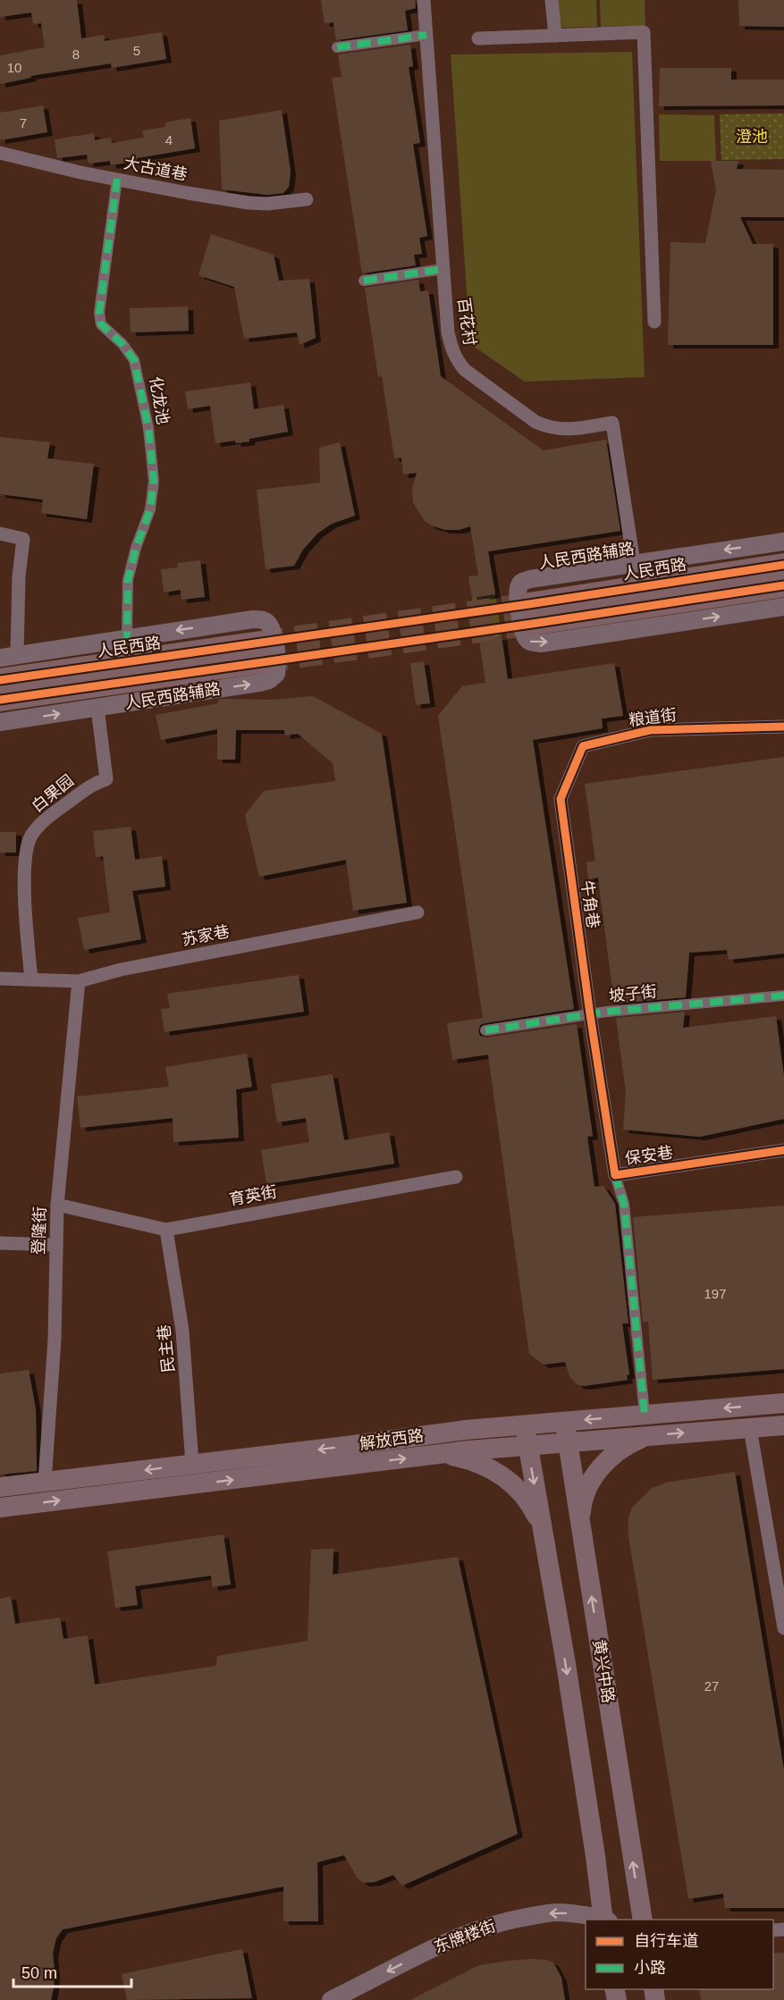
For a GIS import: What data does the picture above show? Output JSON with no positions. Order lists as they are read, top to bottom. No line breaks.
{"streets":{"main road":["人民西路","解放西路","黄兴中路"],"street":["大古道巷","百花村","化龙池","人民西路辅路","粮道街","白果园","牛角巷","苏家巷","坡子街","保安巷","育英街","登隆街","民主巷","东牌楼街"]},"crossings":[["大古道巷","化龙池"],["百花村","人民西路辅路"],["化龙池","人民西路辅路"],["人民西路辅路","白果园"],["粮道街","牛角巷"],["白果园","苏家巷"],["牛角巷","坡子街"],["牛角巷","保安巷"],["苏家巷","登隆街"],["坡子街","保安巷"],["育英街","登隆街"],["育英街","民主巷"],["登隆街","解放西路"],["民主巷","解放西路"],["解放西路","黄兴中路"]],"one_way":["东牌楼街"],"parks":["澄池"],"house_numbers":["5","8","10","7","4","197","27"],"legend":["自行车道","小路"],"scale_bar":"50 m"}
